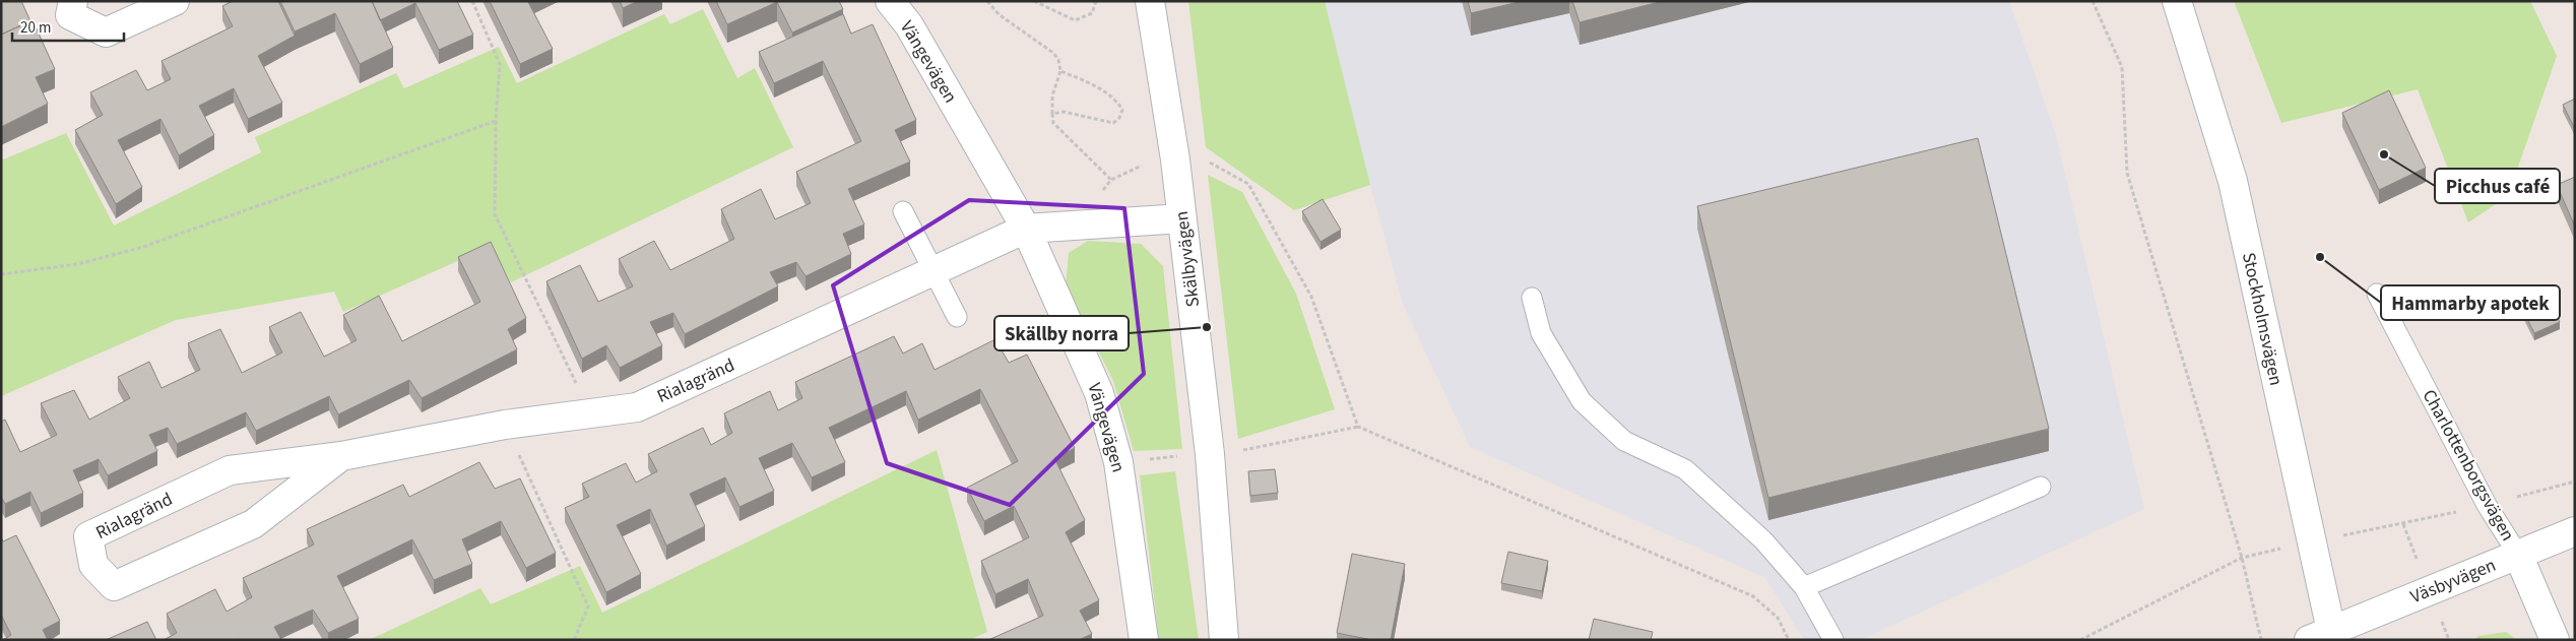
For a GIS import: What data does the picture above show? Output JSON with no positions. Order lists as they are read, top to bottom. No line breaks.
{"streets":{"street":["Vängevägen","Skälbyvägen","Stockholmsvägen","Rialagränd","Charlottenborgsvägen","Väsbyvägen"]},"crossings":[["Vängevägen","Rialagränd"],["Stockholmsvägen","Väsbyvägen"],["Charlottenborgsvägen","Väsbyvägen"]],"places":["Picchus café","Hammarby apotek","Skällby norra"],"scale_bar":"20 m"}
